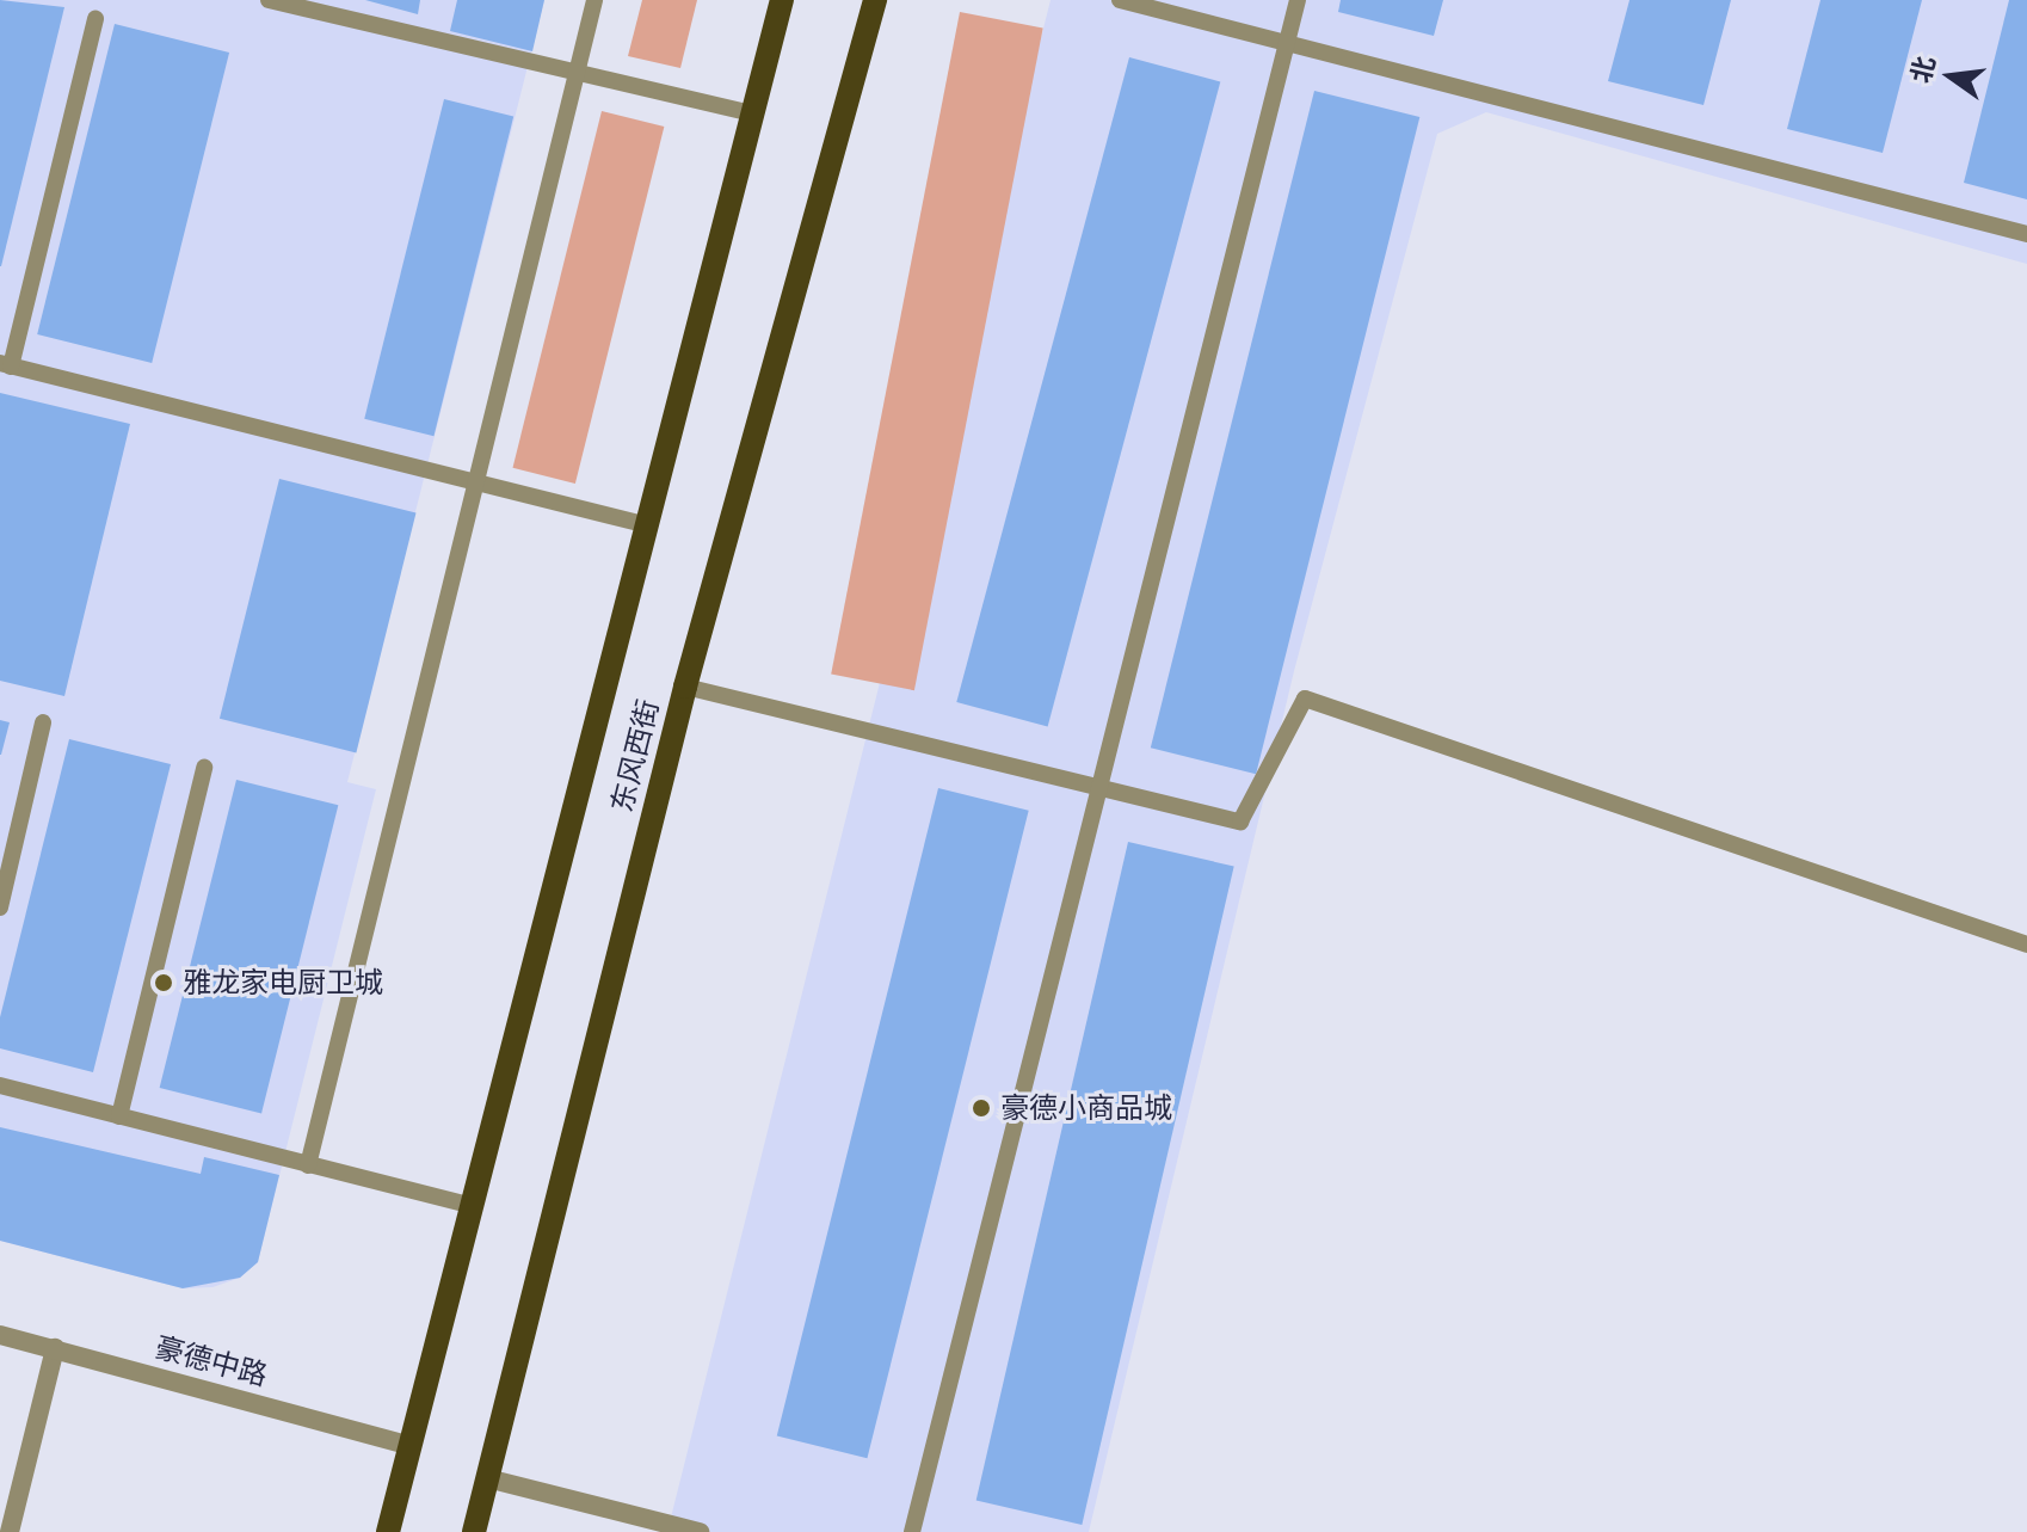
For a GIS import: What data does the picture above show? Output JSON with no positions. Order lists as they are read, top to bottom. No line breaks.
{"streets":{"main road":["东风西街"],"street":["豪德中路"]},"crossings":[["东风西街","豪德中路"]],"places":["雅龙家电厨卫城","豪德小商品城"],"north":"left"}
